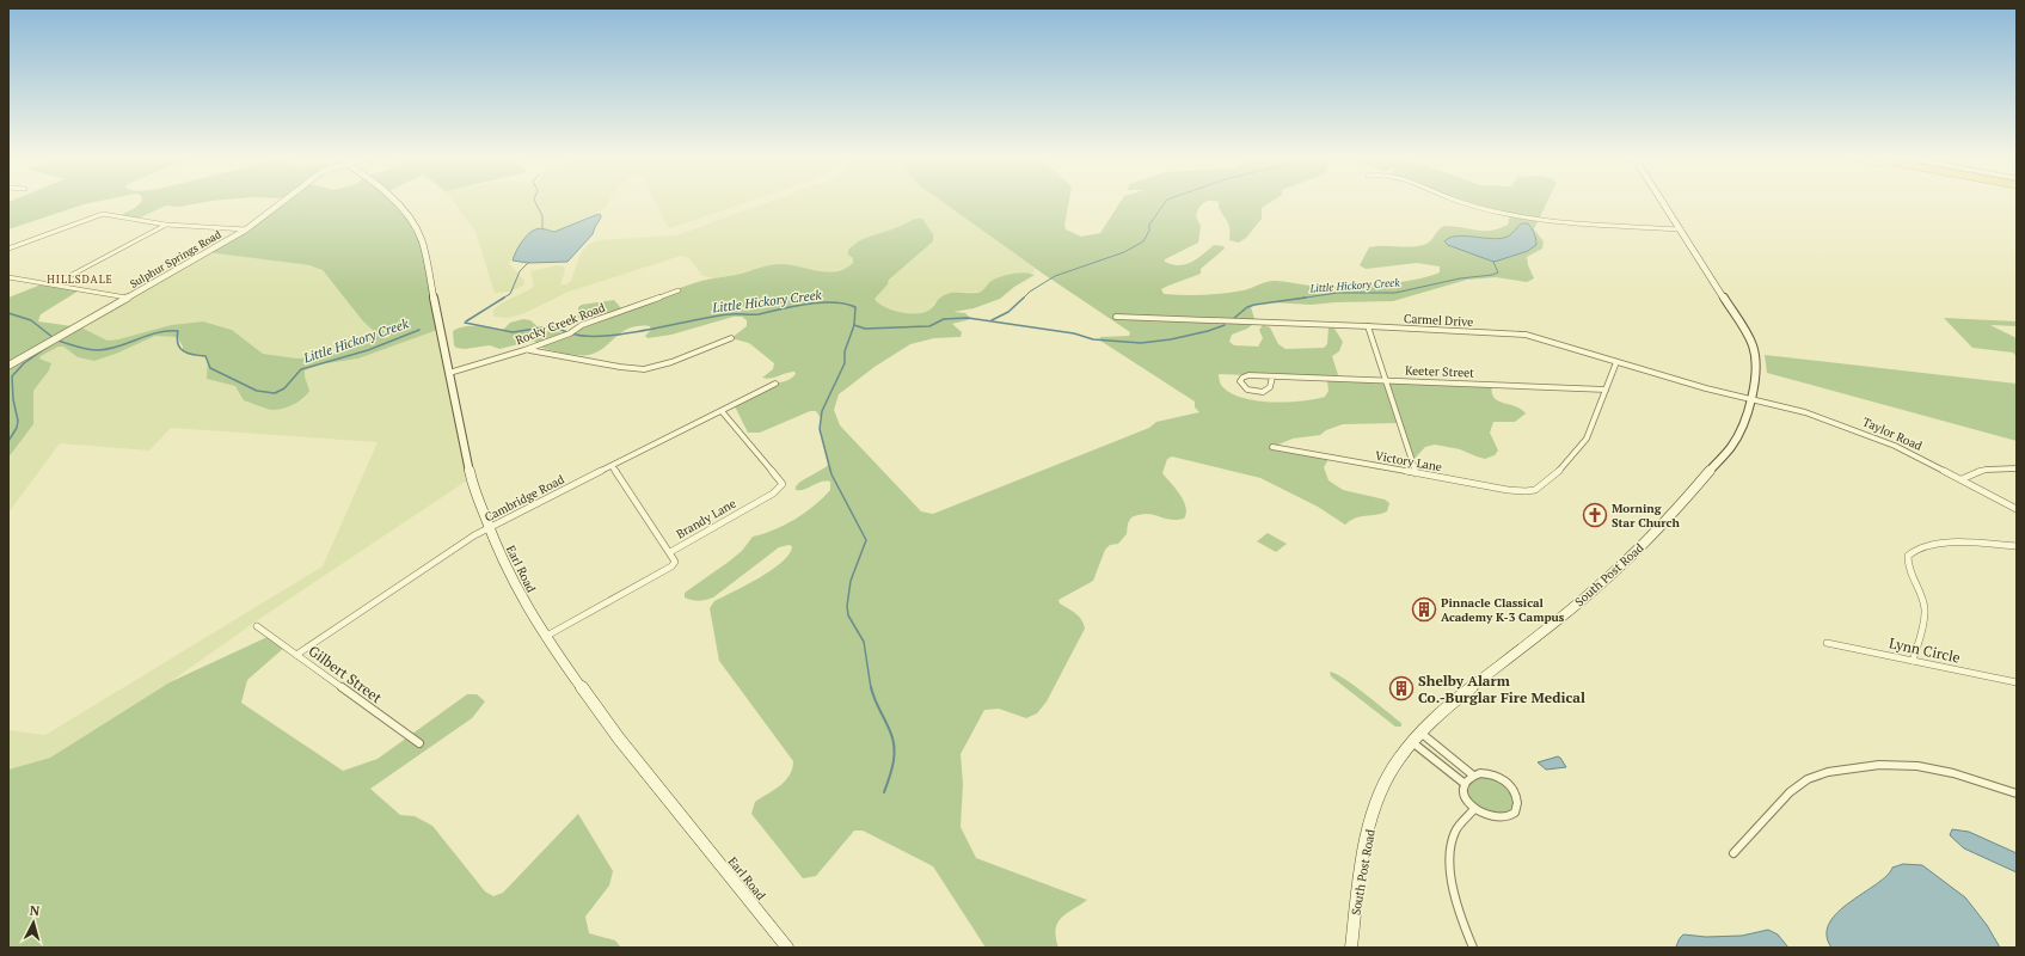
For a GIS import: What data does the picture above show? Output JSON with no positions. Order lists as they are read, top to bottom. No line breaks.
{"streets":{"main road":["Earl Road","South Post Road"],"street":["Sulphur Springs Road","Carmel Drive","Rocky Creek Road","Keeter Street","Taylor Road","Victory Lane","Cambridge Road","Brandy Lane","Lynn Circle","Gilbert Street"]},"crossings":[["Carmel Drive","Taylor Road"],["Carmel Drive","South Post Road"],["Rocky Creek Road","Earl Road"],["Keeter Street","Victory Lane"],["Taylor Road","South Post Road"],["Cambridge Road","Brandy Lane"],["Cambridge Road","Earl Road"],["Cambridge Road","Gilbert Street"],["Brandy Lane","Earl Road"]],"districts":["HILLSDALE"],"water":["Little Hickory Creek"],"places":{"church":["Morning Star Church"],"building":["Pinnacle Classical Academy K-3 Campus","Shelby Alarm Co.-Burglar Fire Medical"]},"north":"top"}
